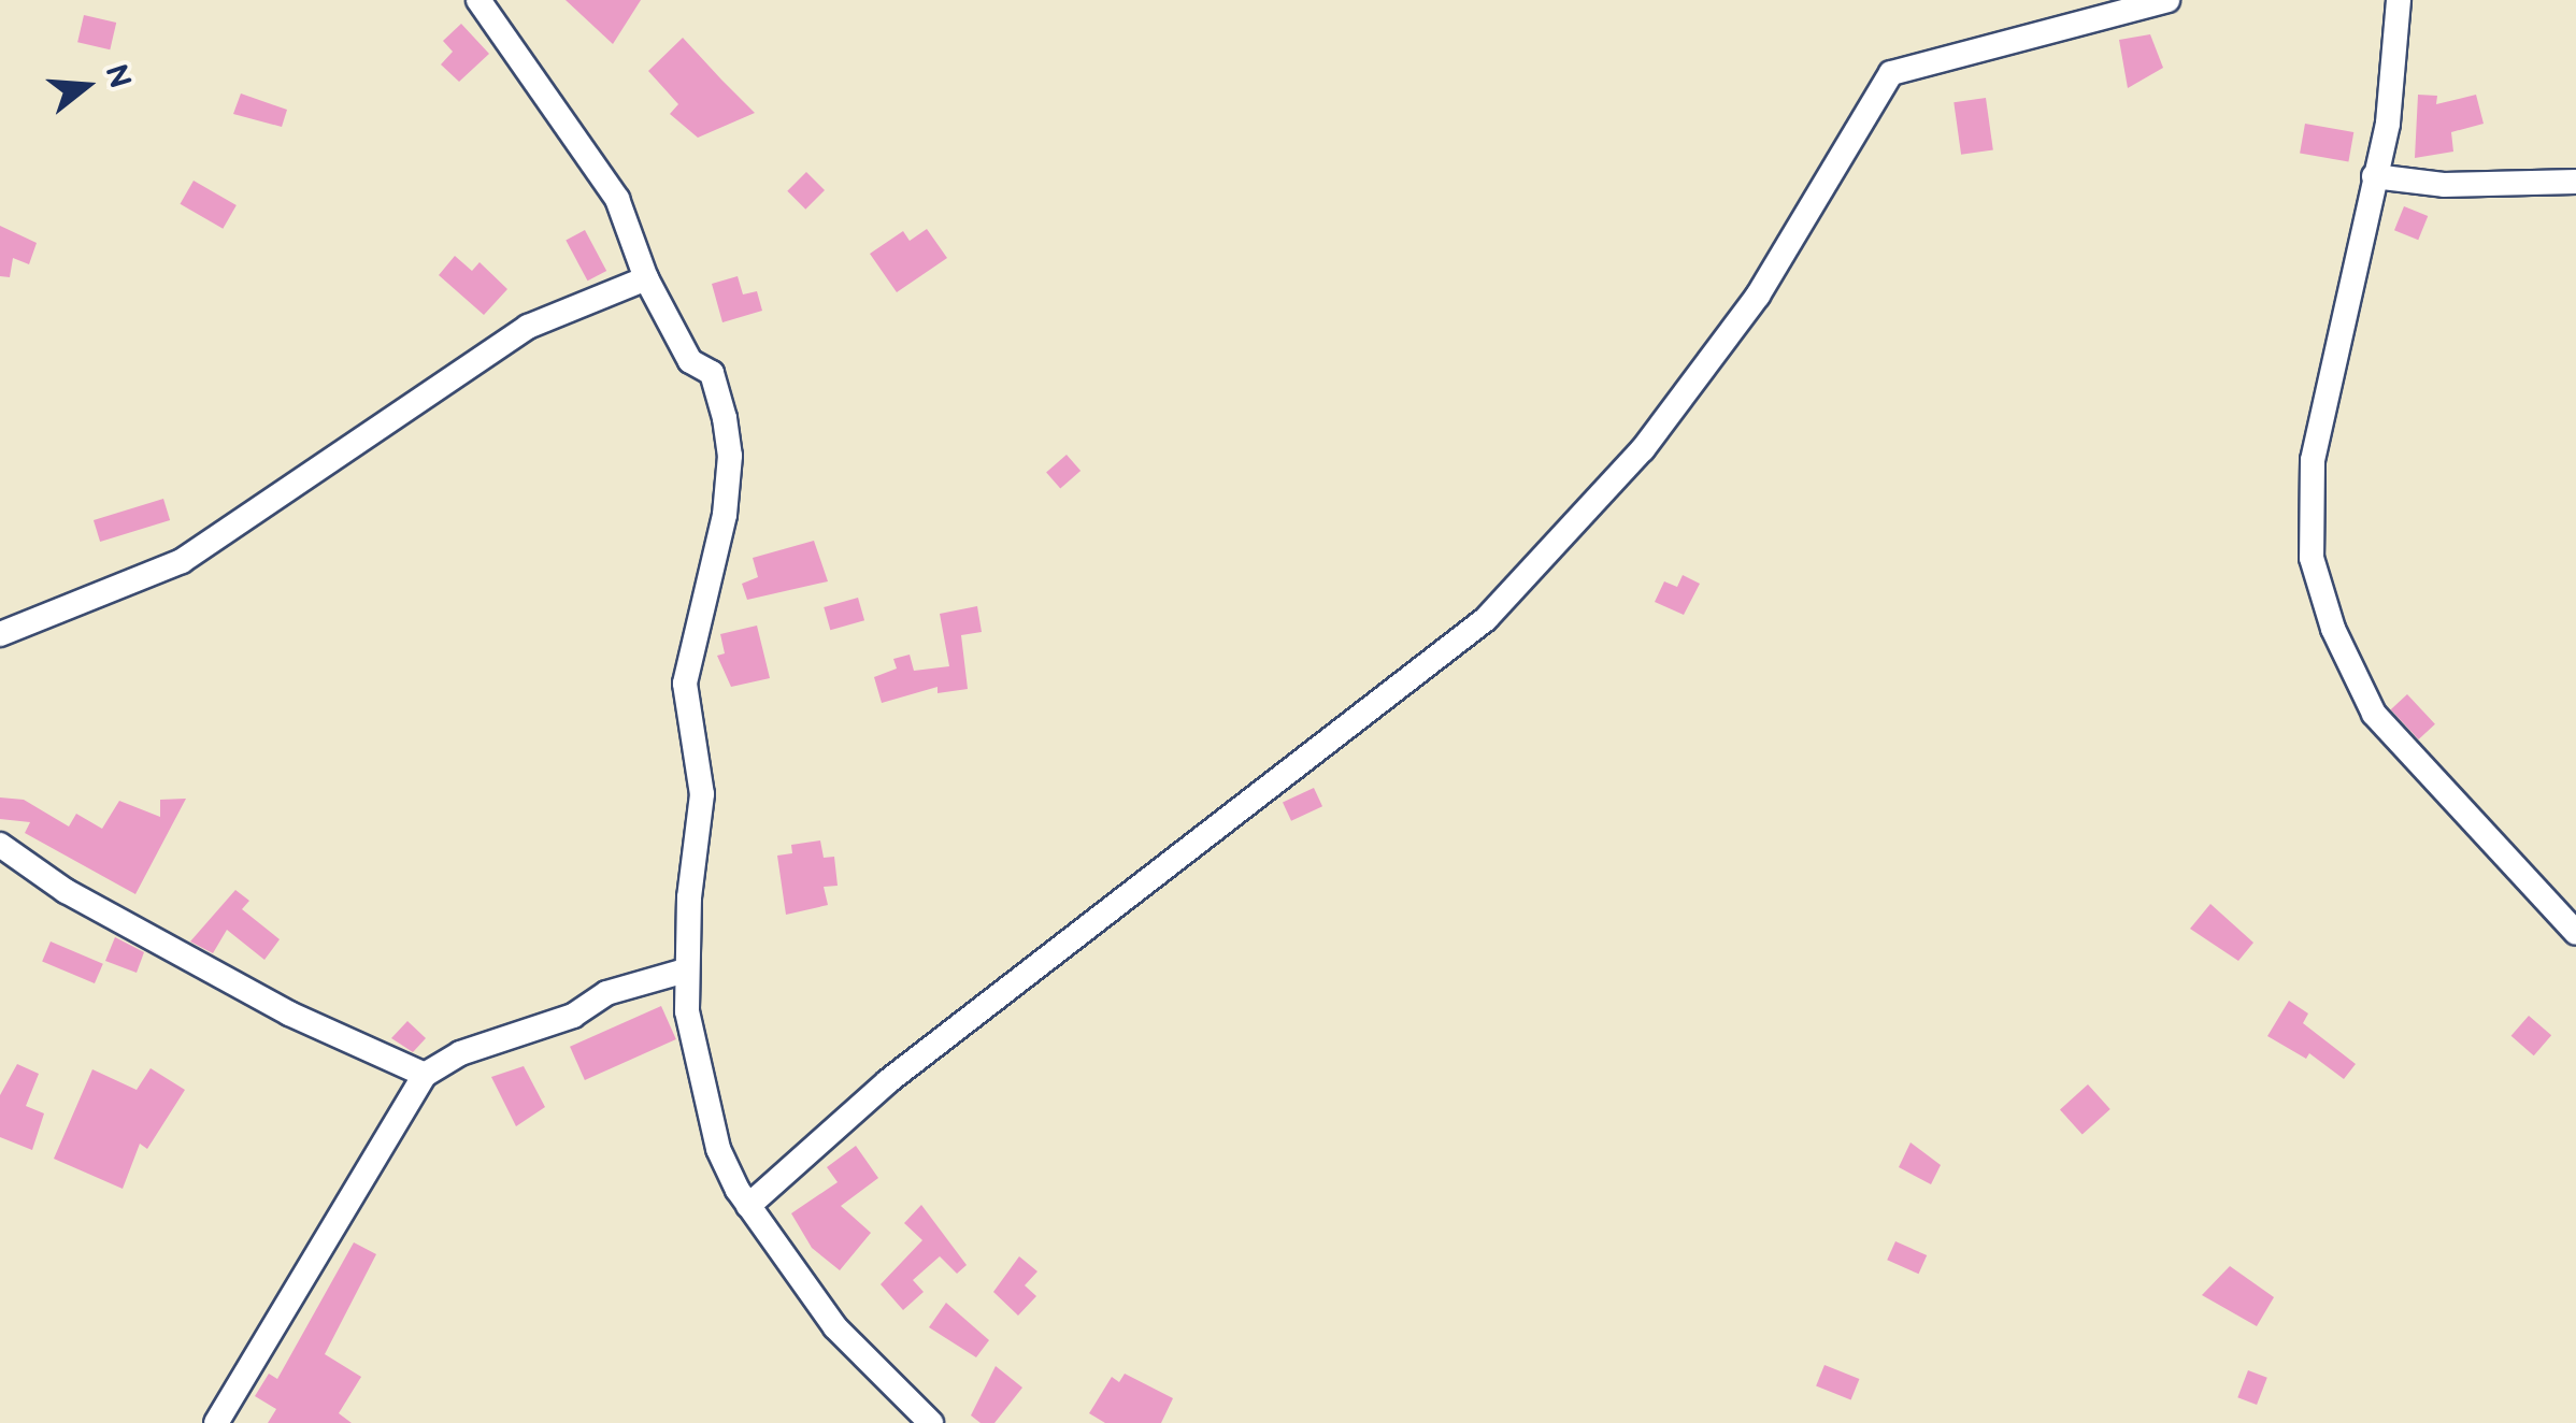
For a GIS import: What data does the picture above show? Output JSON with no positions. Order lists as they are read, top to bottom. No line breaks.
{"north":"right"}
